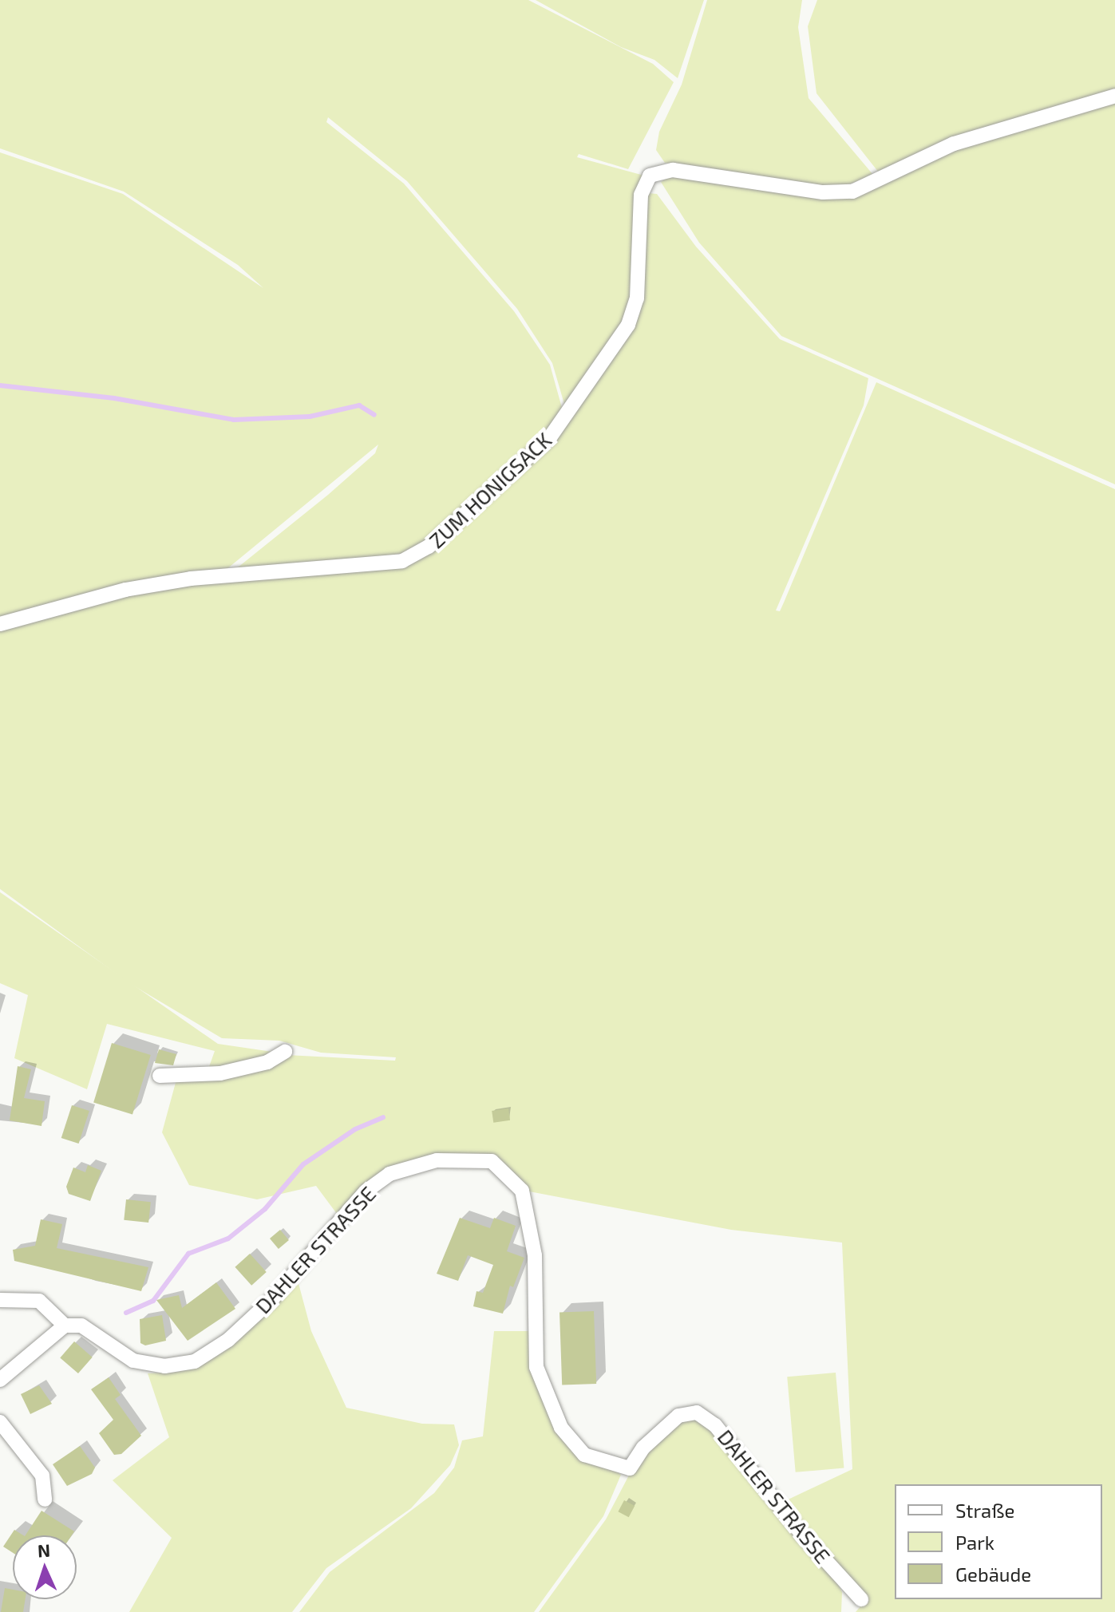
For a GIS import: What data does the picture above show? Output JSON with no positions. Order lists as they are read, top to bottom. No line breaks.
{"streets":{"street":["ZUM HONIGSACK","DAHLER STRASSE"]},"legend":["Straße","Park","Gebäude"],"north":"top"}
